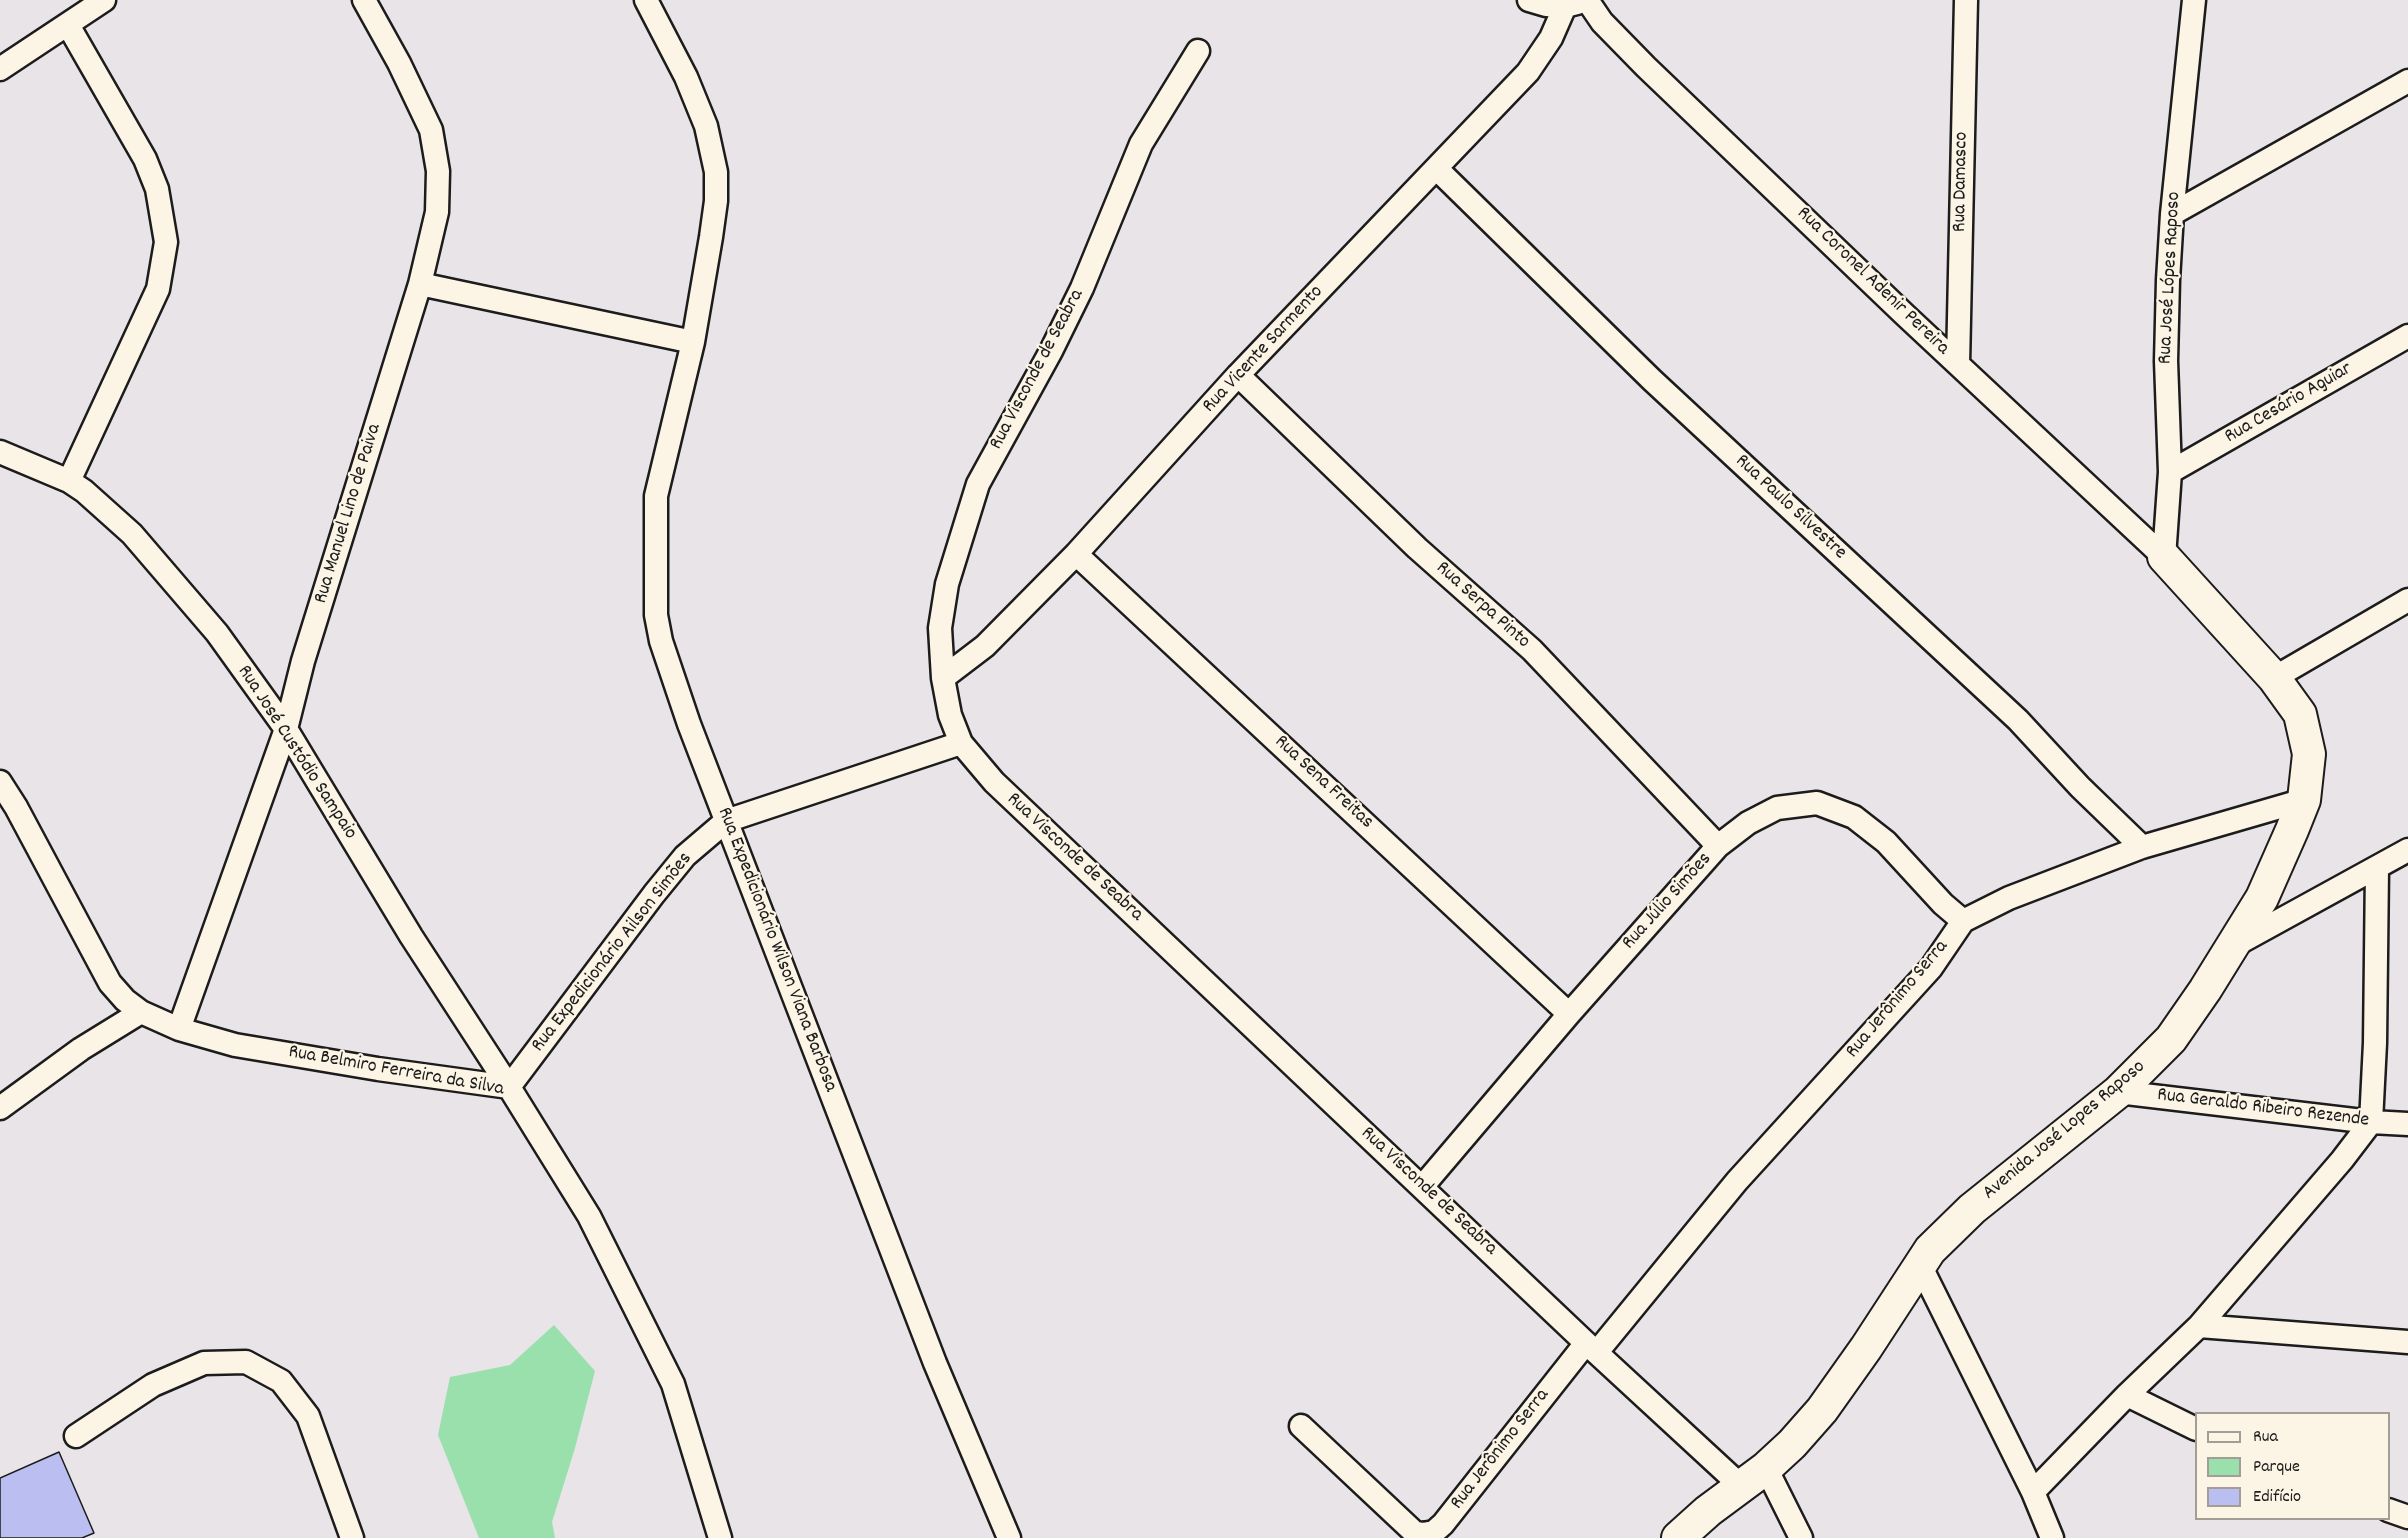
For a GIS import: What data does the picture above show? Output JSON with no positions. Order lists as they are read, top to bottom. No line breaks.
{"streets":{"street":["Rua Damasco","Rua José Lópes Raposo","Rua Coronel Adenir Pereira","Rua Vicente Sarmento","Rua Visconde de Seabra","Rua Cesário Aguiar","Rua Paulo Silvestre","Rua Manuel Lino de Paiva","Rua Serpa Pinto","Rua José Custódio Sampaio","Rua Sena Freitas","Rua Júlio Simões","Rua Expedicionário Wilson Viana Barbosa","Rua Expedicionário Ailson Simões","Rua Jerônimo Serra","Rua Belmiro Ferreira da Silva","Rua Geraldo Ribeiro Rezende","Avenida José Lopes Raposo"]},"crossings":[["Rua Damasco","Rua Coronel Adenir Pereira"],["Rua José Lópes Raposo","Rua Coronel Adenir Pereira"],["Rua José Lópes Raposo","Rua Cesário Aguiar"],["Rua José Lópes Raposo","Avenida José Lopes Raposo"],["Rua Coronel Adenir Pereira","Rua Vicente Sarmento"],["Rua Coronel Adenir Pereira","Avenida José Lopes Raposo"],["Rua Vicente Sarmento","Rua Visconde de Seabra"],["Rua Vicente Sarmento","Rua Paulo Silvestre"],["Rua Vicente Sarmento","Rua Serpa Pinto"],["Rua Vicente Sarmento","Rua Sena Freitas"],["Rua Visconde de Seabra","Rua Júlio Simões"],["Rua Visconde de Seabra","Rua Expedicionário Ailson Simões"],["Rua Visconde de Seabra","Rua Jerônimo Serra"],["Rua Visconde de Seabra","Avenida José Lopes Raposo"],["Rua Paulo Silvestre","Rua Jerônimo Serra"],["Rua Manuel Lino de Paiva","Rua José Custódio Sampaio"],["Rua Manuel Lino de Paiva","Rua Belmiro Ferreira da Silva"],["Rua Serpa Pinto","Rua Júlio Simões"],["Rua José Custódio Sampaio","Rua Expedicionário Ailson Simões"],["Rua José Custódio Sampaio","Rua Belmiro Ferreira da Silva"],["Rua Sena Freitas","Rua Júlio Simões"],["Rua Júlio Simões","Rua Jerônimo Serra"],["Rua Expedicionário Wilson Viana Barbosa","Rua Expedicionário Ailson Simões"],["Rua Expedicionário Ailson Simões","Rua Belmiro Ferreira da Silva"],["Rua Jerônimo Serra","Avenida José Lopes Raposo"],["Rua Geraldo Ribeiro Rezende","Avenida José Lopes Raposo"]],"legend":["Rua","Parque","Edifício"]}
